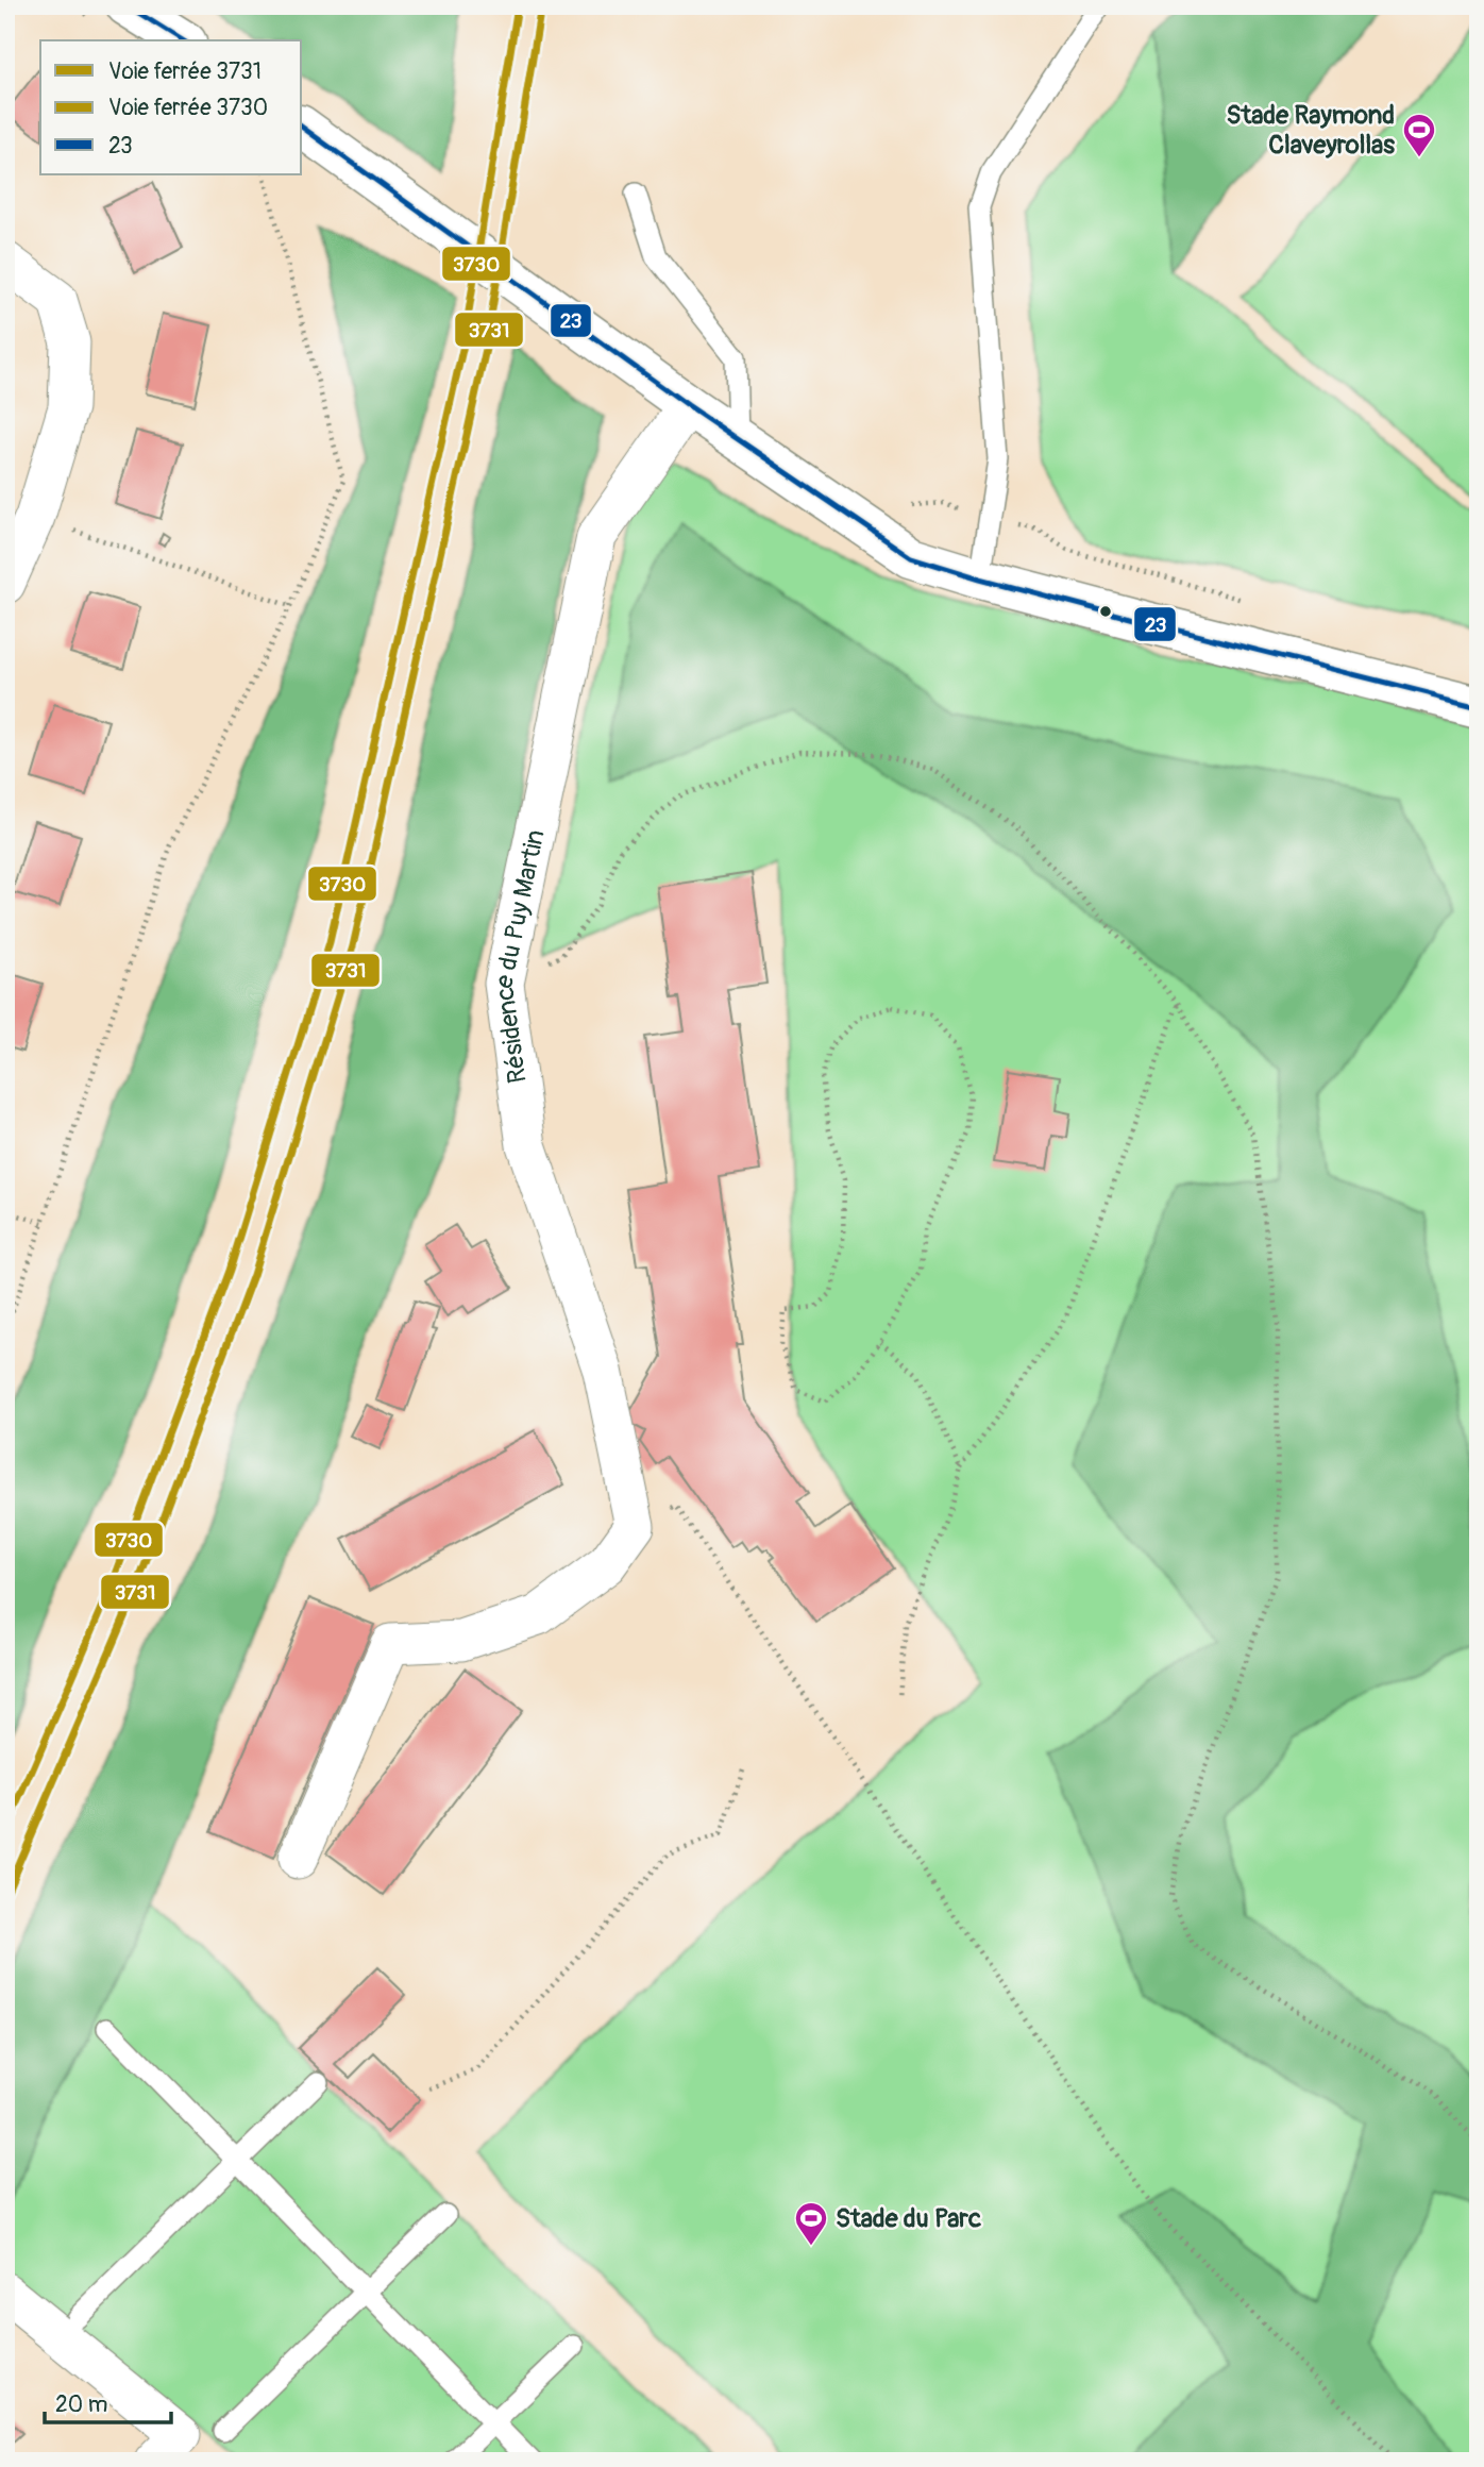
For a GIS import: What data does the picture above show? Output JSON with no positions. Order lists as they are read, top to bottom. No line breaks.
{"streets":{"street":["Résidence du Puy Martin"]},"places":{"sports":["Stade Raymond Claveyrollas","Stade du Parc"]},"lines":["rail line 3731","rail line 3730","transit line 23"],"legend":["Voie ferrée 3731","Voie ferrée 3730","23"],"scale_bar":"20 m"}
